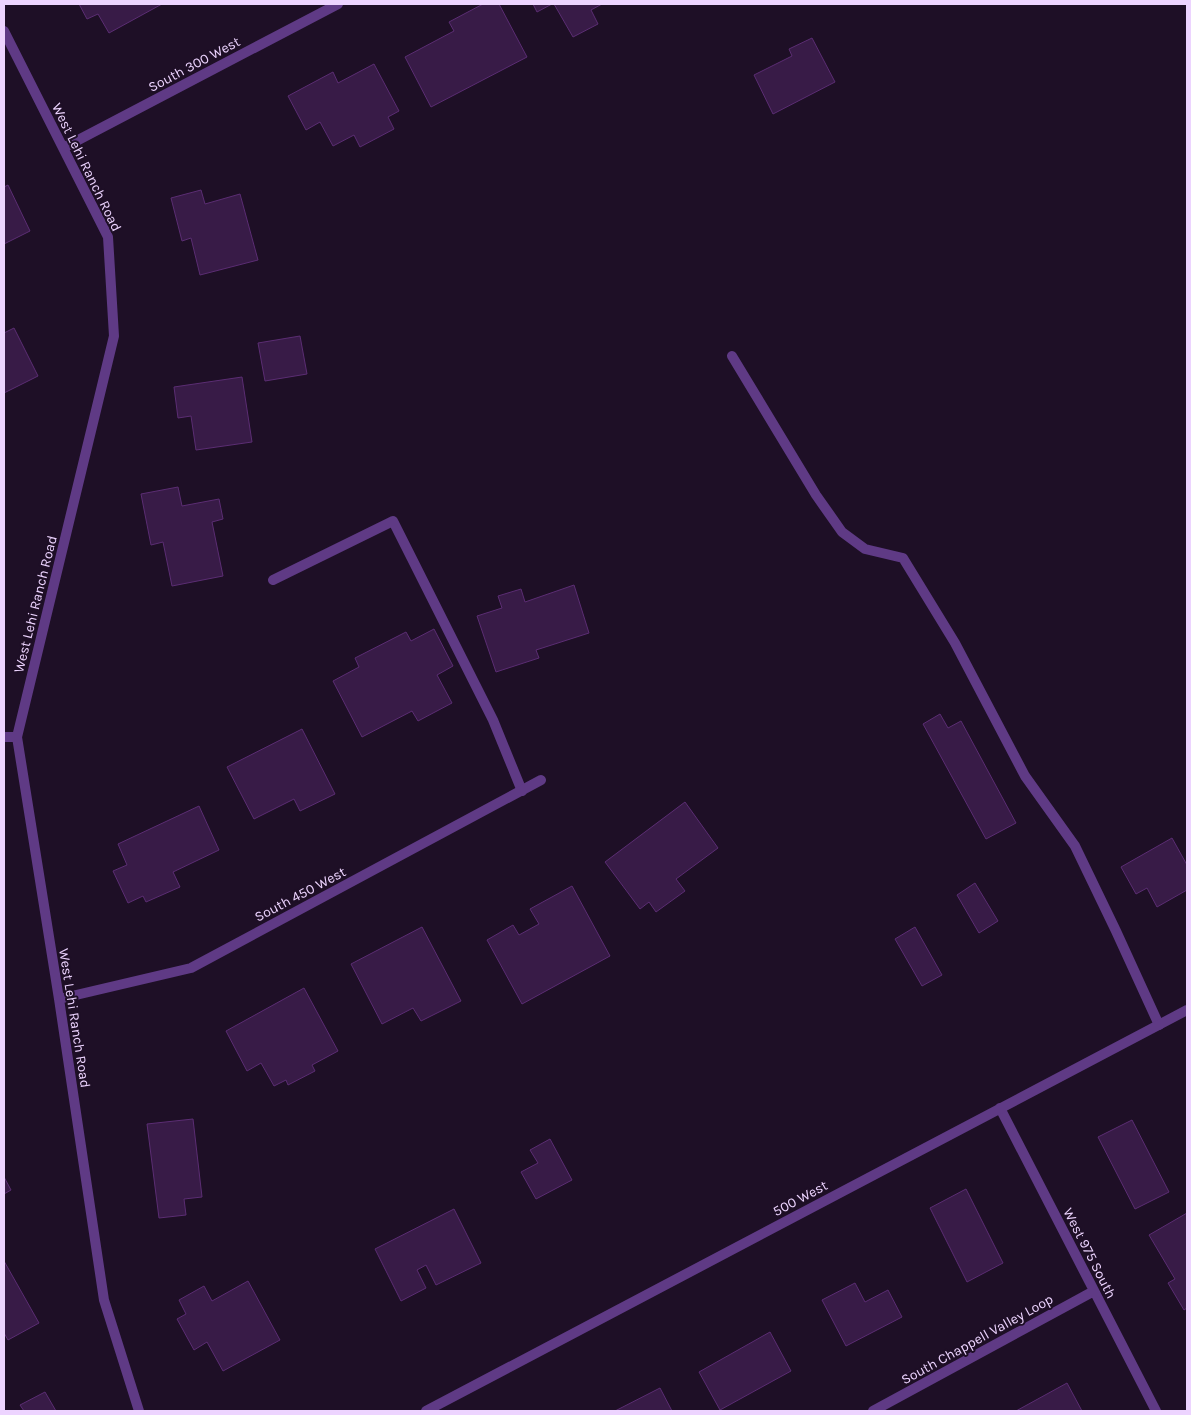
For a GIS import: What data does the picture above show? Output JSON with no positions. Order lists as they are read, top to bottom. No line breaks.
{"streets":{"street":["South 300 West","West Lehi Ranch Road","South 450 West","500 West","West 975 South","South Chappell Valley Loop"]},"crossings":[["South 300 West","West Lehi Ranch Road"],["West Lehi Ranch Road","South 450 West"],["500 West","West 975 South"],["West 975 South","South Chappell Valley Loop"]]}
